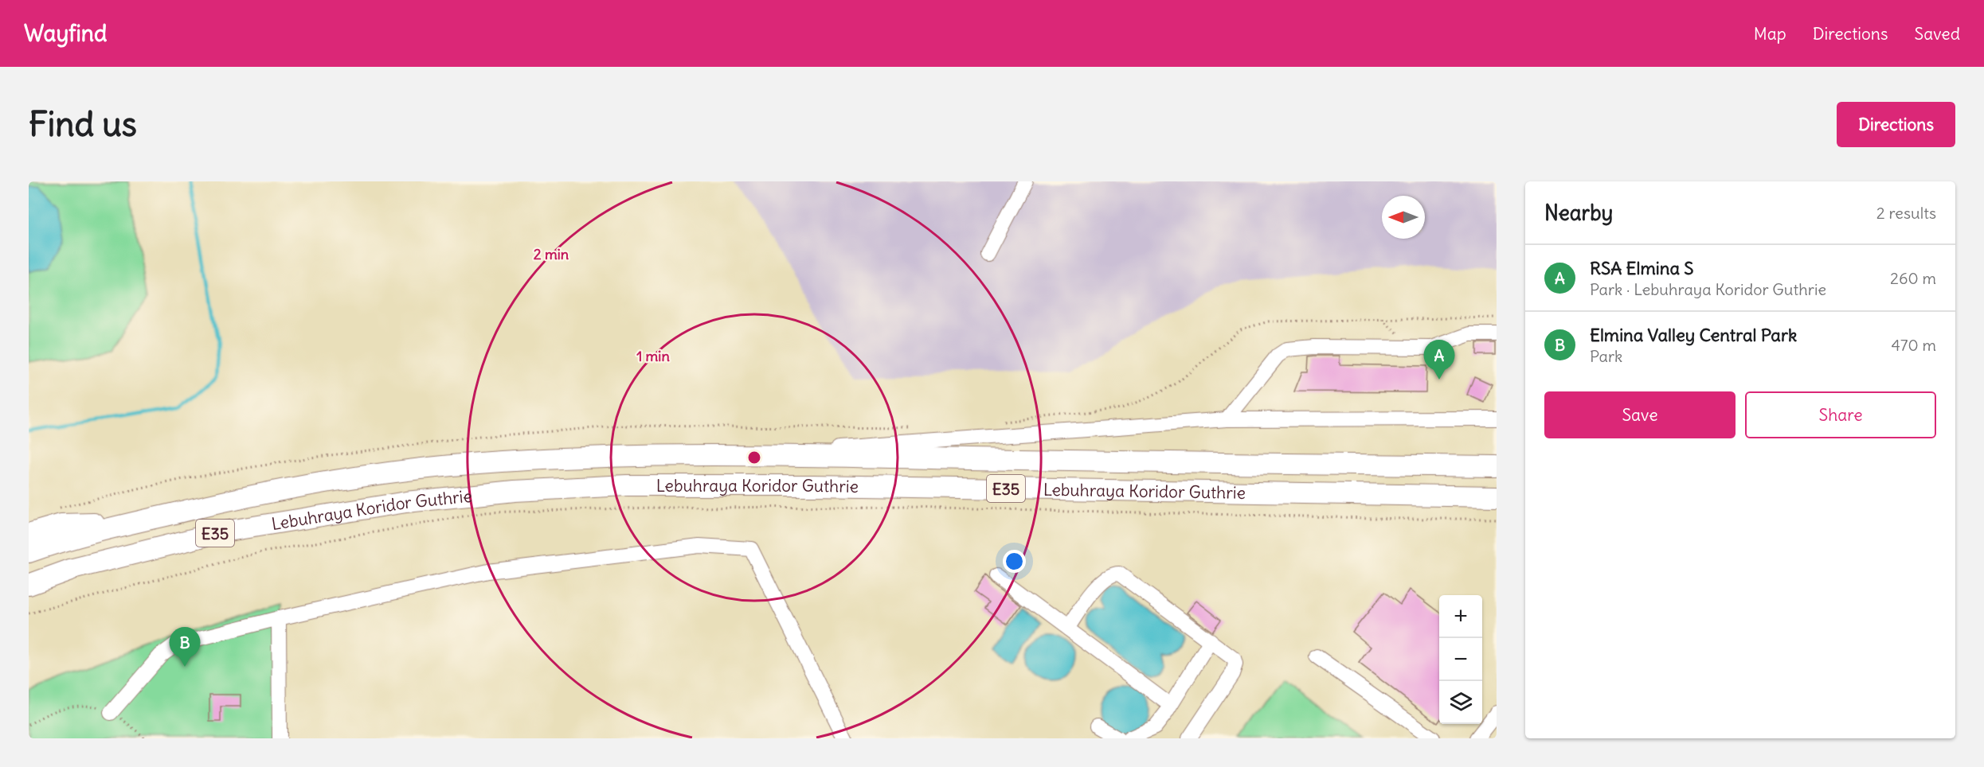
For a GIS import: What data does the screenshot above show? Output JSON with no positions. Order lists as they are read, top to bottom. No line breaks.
{"streets":{"highway":["Lebuhraya Koridor Guthrie","E35"]},"north":"left","page":{"header":"Wayfind","nav":["Map","Directions","Saved"],"buttons":["Directions",["Save","Share"]],"title":"Find us","heading":["Nearby","2 results"],"list":[{"mark":"A","name":"RSA Elmina S","note":"Park · Lebuhraya Koridor Guthrie","value":"260 m"},{"mark":"B","name":"Elmina Valley Central Park","note":"Park","value":"470 m"}],"pins":["A","B"],"map_buttons":["+","−"]},"rings":["2 min","1 min"]}
